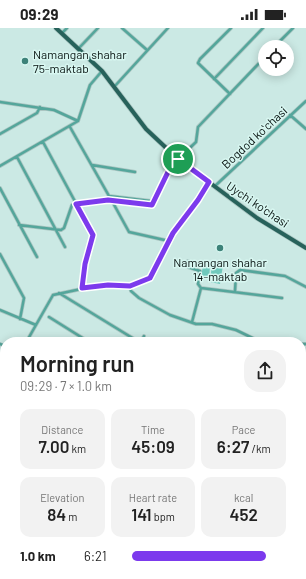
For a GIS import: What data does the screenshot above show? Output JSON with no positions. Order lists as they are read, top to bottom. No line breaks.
{"streets":{"main road":["Uychi ko'chasi"],"street":["Bogdod koʻchasi"]},"crossings":[["Bogdod koʻchasi","Uychi ko'chasi"]],"places":["Namangan shahar 75-maktab","Namangan shahar 14-maktab"],"page":{"status":"09:29","heading":["Morning run","09:29 · 7 × 1.0 km"],"stats":[["Distance","7.00 km"],["Time","45:09"],["Pace","6:27 /km"],["Elevation","84 m"],["Heart rate","141 bpm"],["kcal","452"]],"list":[{"name":"1.0 km","note":"6:21"}]}}
